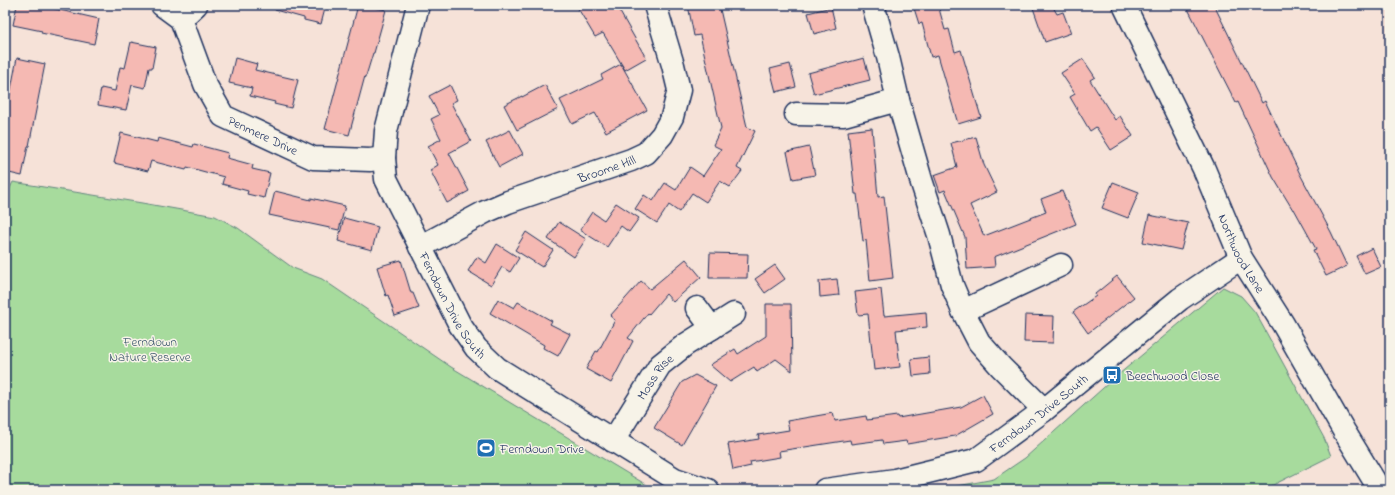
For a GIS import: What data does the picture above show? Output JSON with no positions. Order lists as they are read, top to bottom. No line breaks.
{"streets":{"street":["Penmere Drive","Broome Hill","Northwood Lane","Ferndown Drive South","Moss Rise"]},"crossings":[["Penmere Drive","Ferndown Drive South"],["Broome Hill","Ferndown Drive South"],["Northwood Lane","Ferndown Drive South"],["Ferndown Drive South","Moss Rise"]],"parks":["Ferndown Nature Reserve"],"places":{"bus stop":["Beechwood Close"],"sports":["Ferndown Drive"]}}
